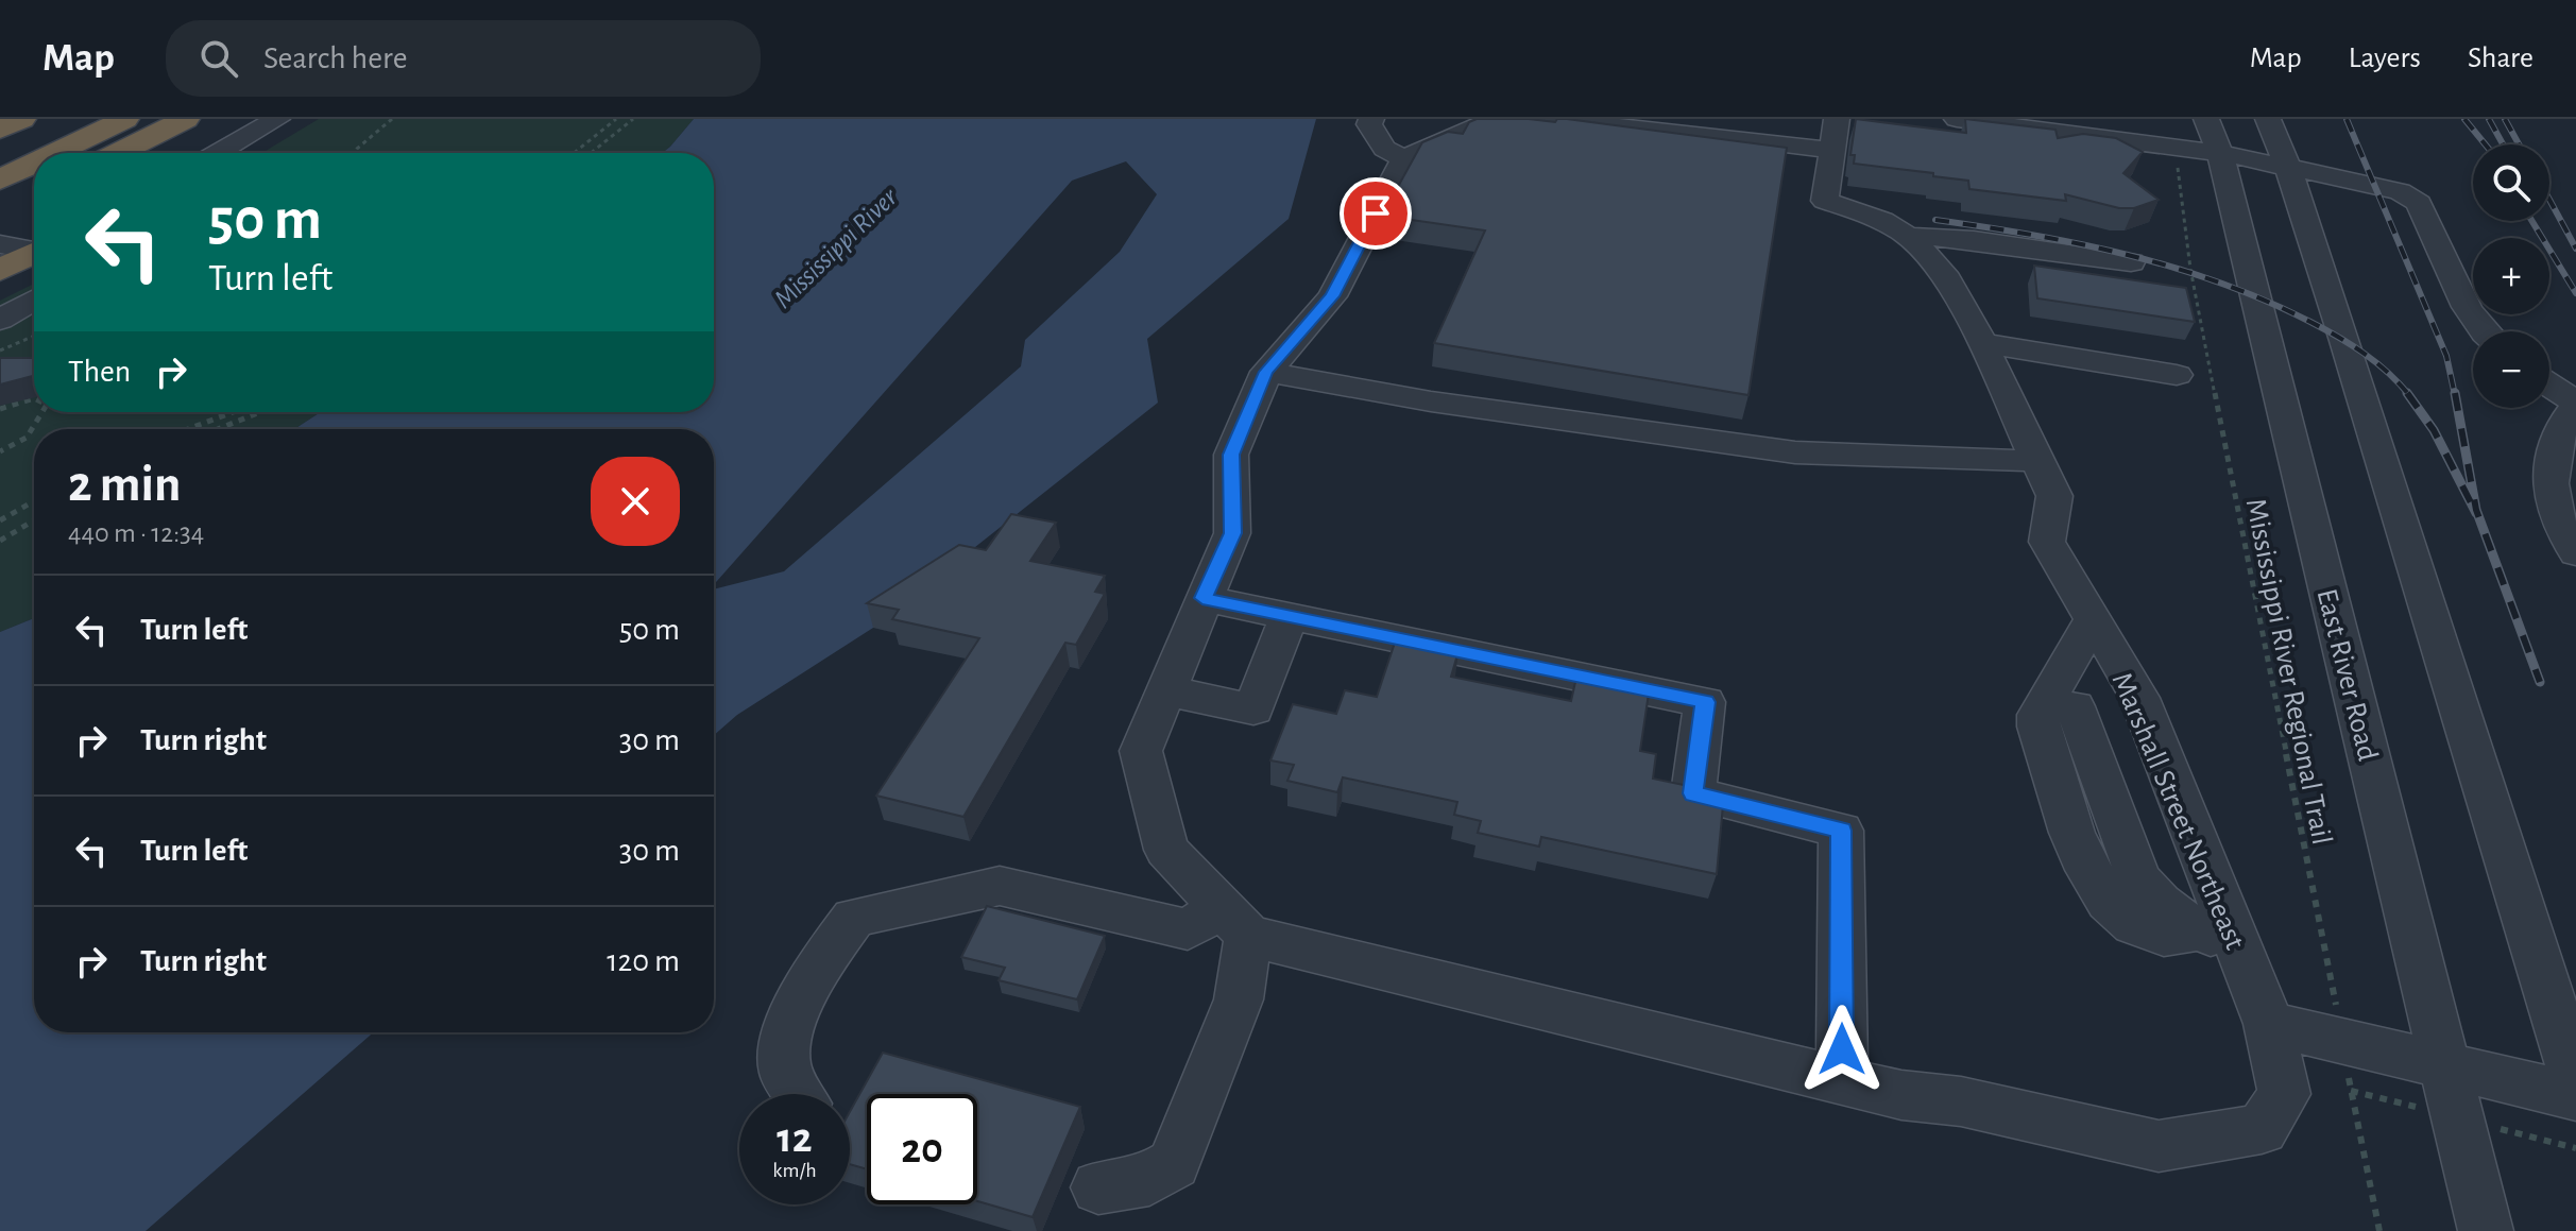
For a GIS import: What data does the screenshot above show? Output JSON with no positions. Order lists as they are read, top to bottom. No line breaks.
{"streets":{"street":["East River Road","Marshall Street Northeast"],"path":["Mississippi River Regional Trail"]},"water":["Mississippi River"],"page":{"header":"Map","search":"Search here","nav":["Map","Layers","Share"],"map_buttons":["+","−"],"turn":["50 m","Turn left"],"then":"Then","heading":["2 min","440 m · 12:34"],"list":[{"name":"Turn left","value":"50 m"},{"name":"Turn right","value":"30 m"},{"name":"Turn left","value":"30 m"},{"name":"Turn right","value":"120 m"}],"speed":"12 km/h","limit":"20"}}
